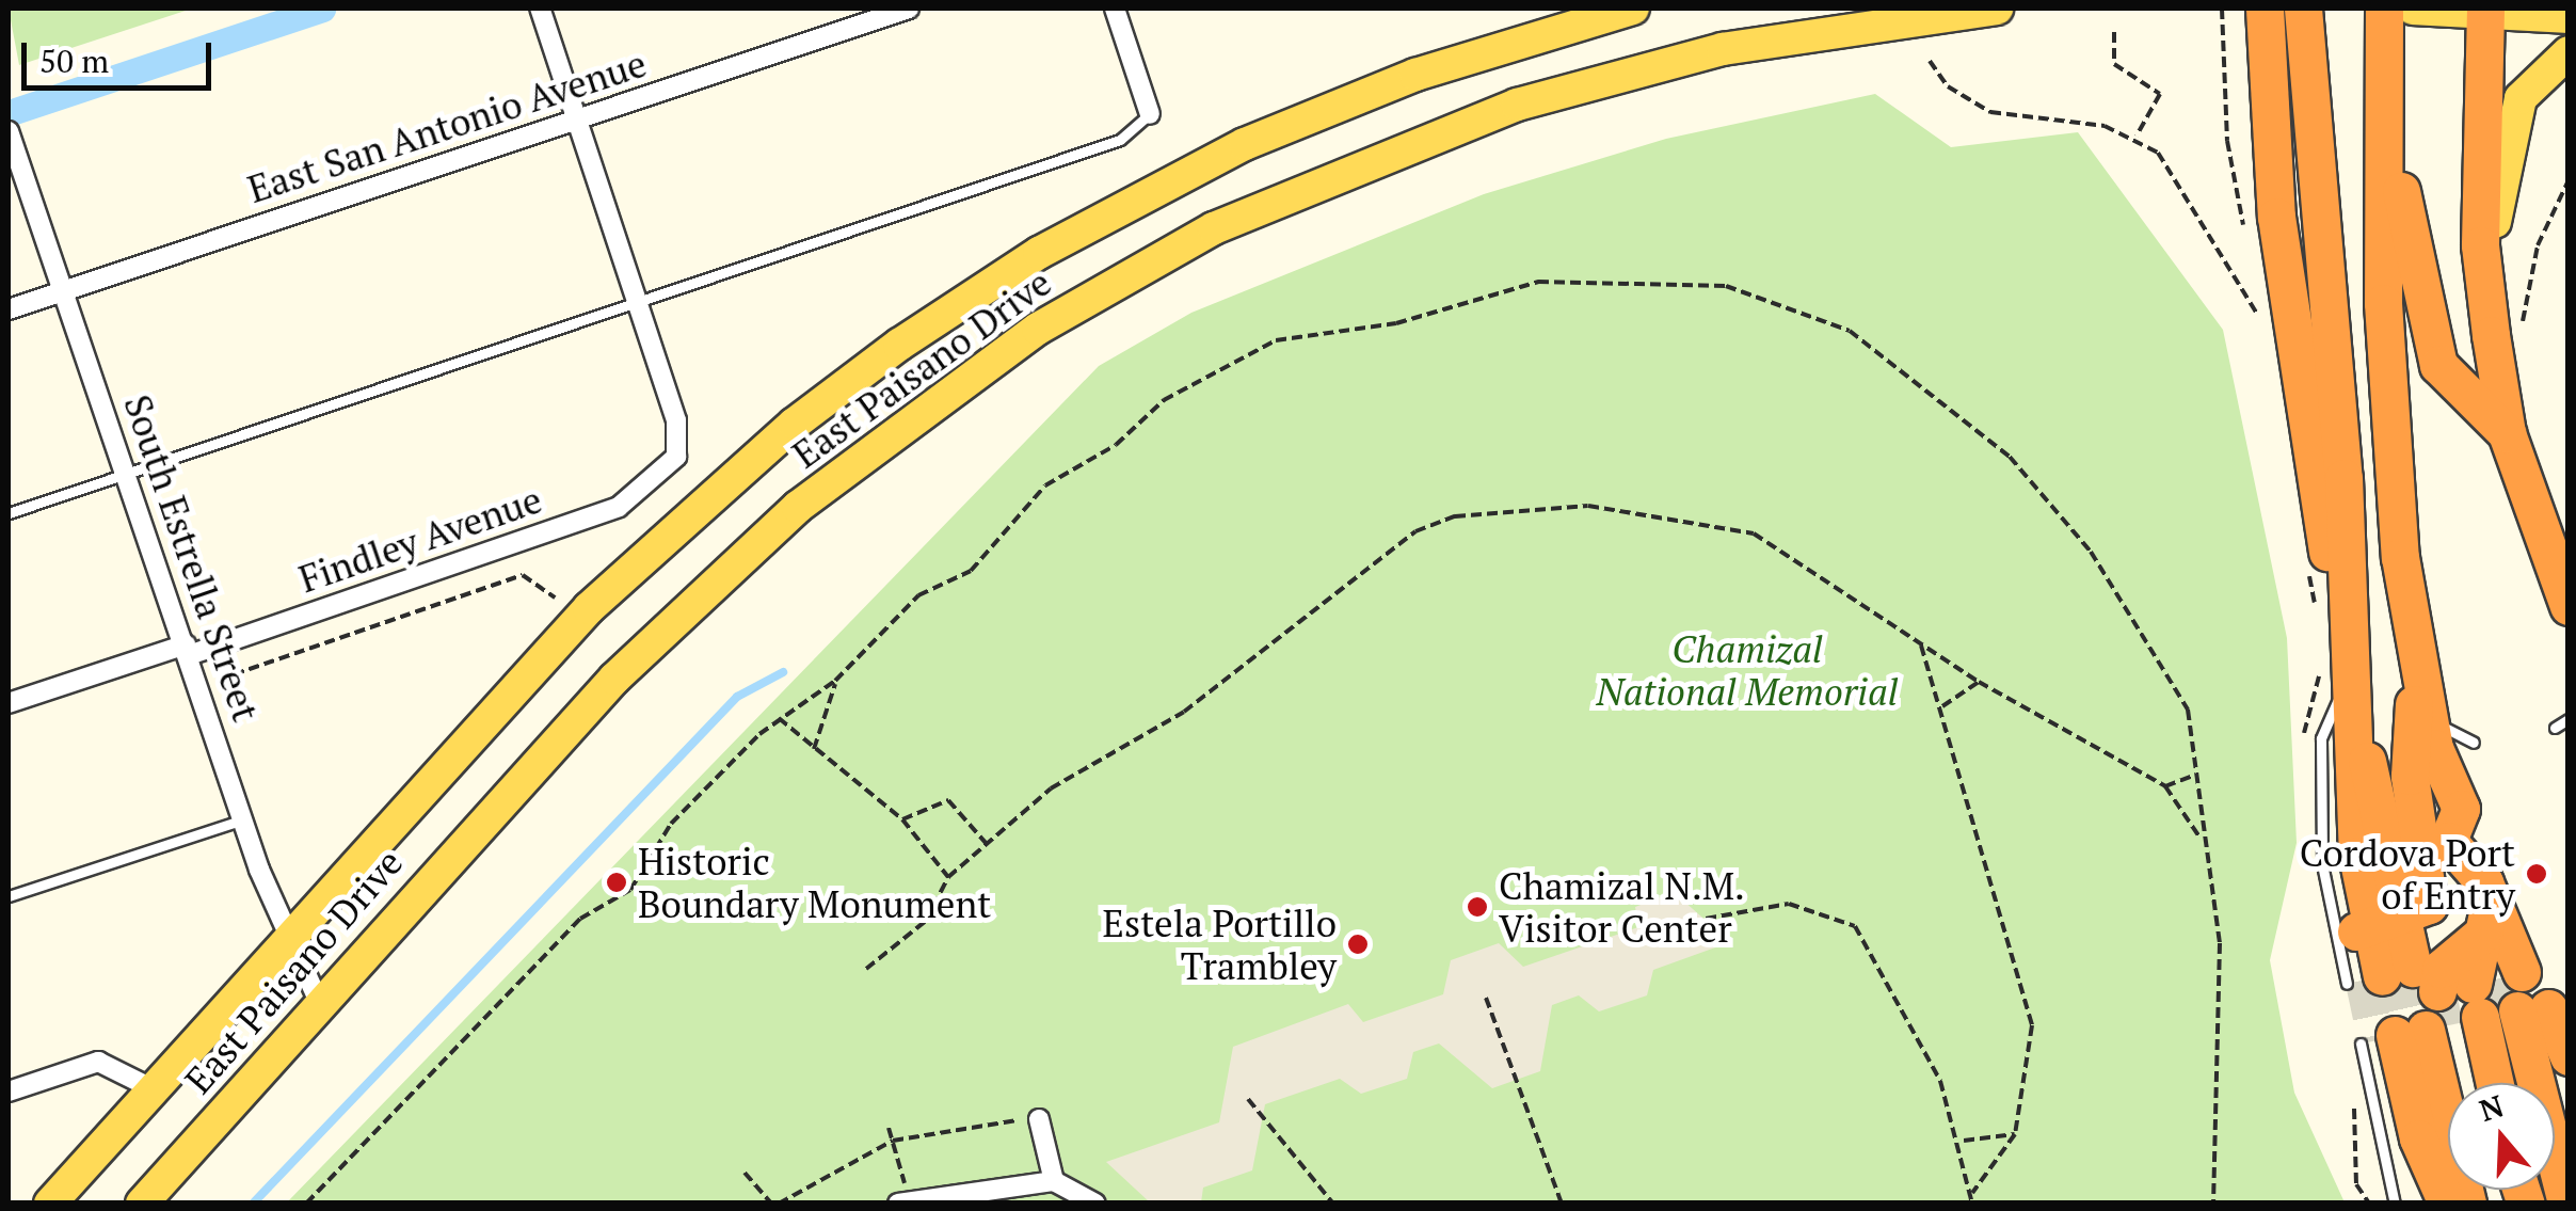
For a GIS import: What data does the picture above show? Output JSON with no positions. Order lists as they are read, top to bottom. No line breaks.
{"streets":{"main road":["East Paisano Drive"],"street":["East San Antonio Avenue","Findley Avenue","South Estrella Street"]},"crossings":[["East San Antonio Avenue","South Estrella Street"],["East Paisano Drive","South Estrella Street"],["Findley Avenue","South Estrella Street"]],"parks":["Chamizal National Memorial"],"places":["Cordova Port of Entry","Historic Boundary Monument","Chamizal N.M. Visitor Center","Estela Portillo Trambley"],"scale_bar":"50 m","north":"top"}
